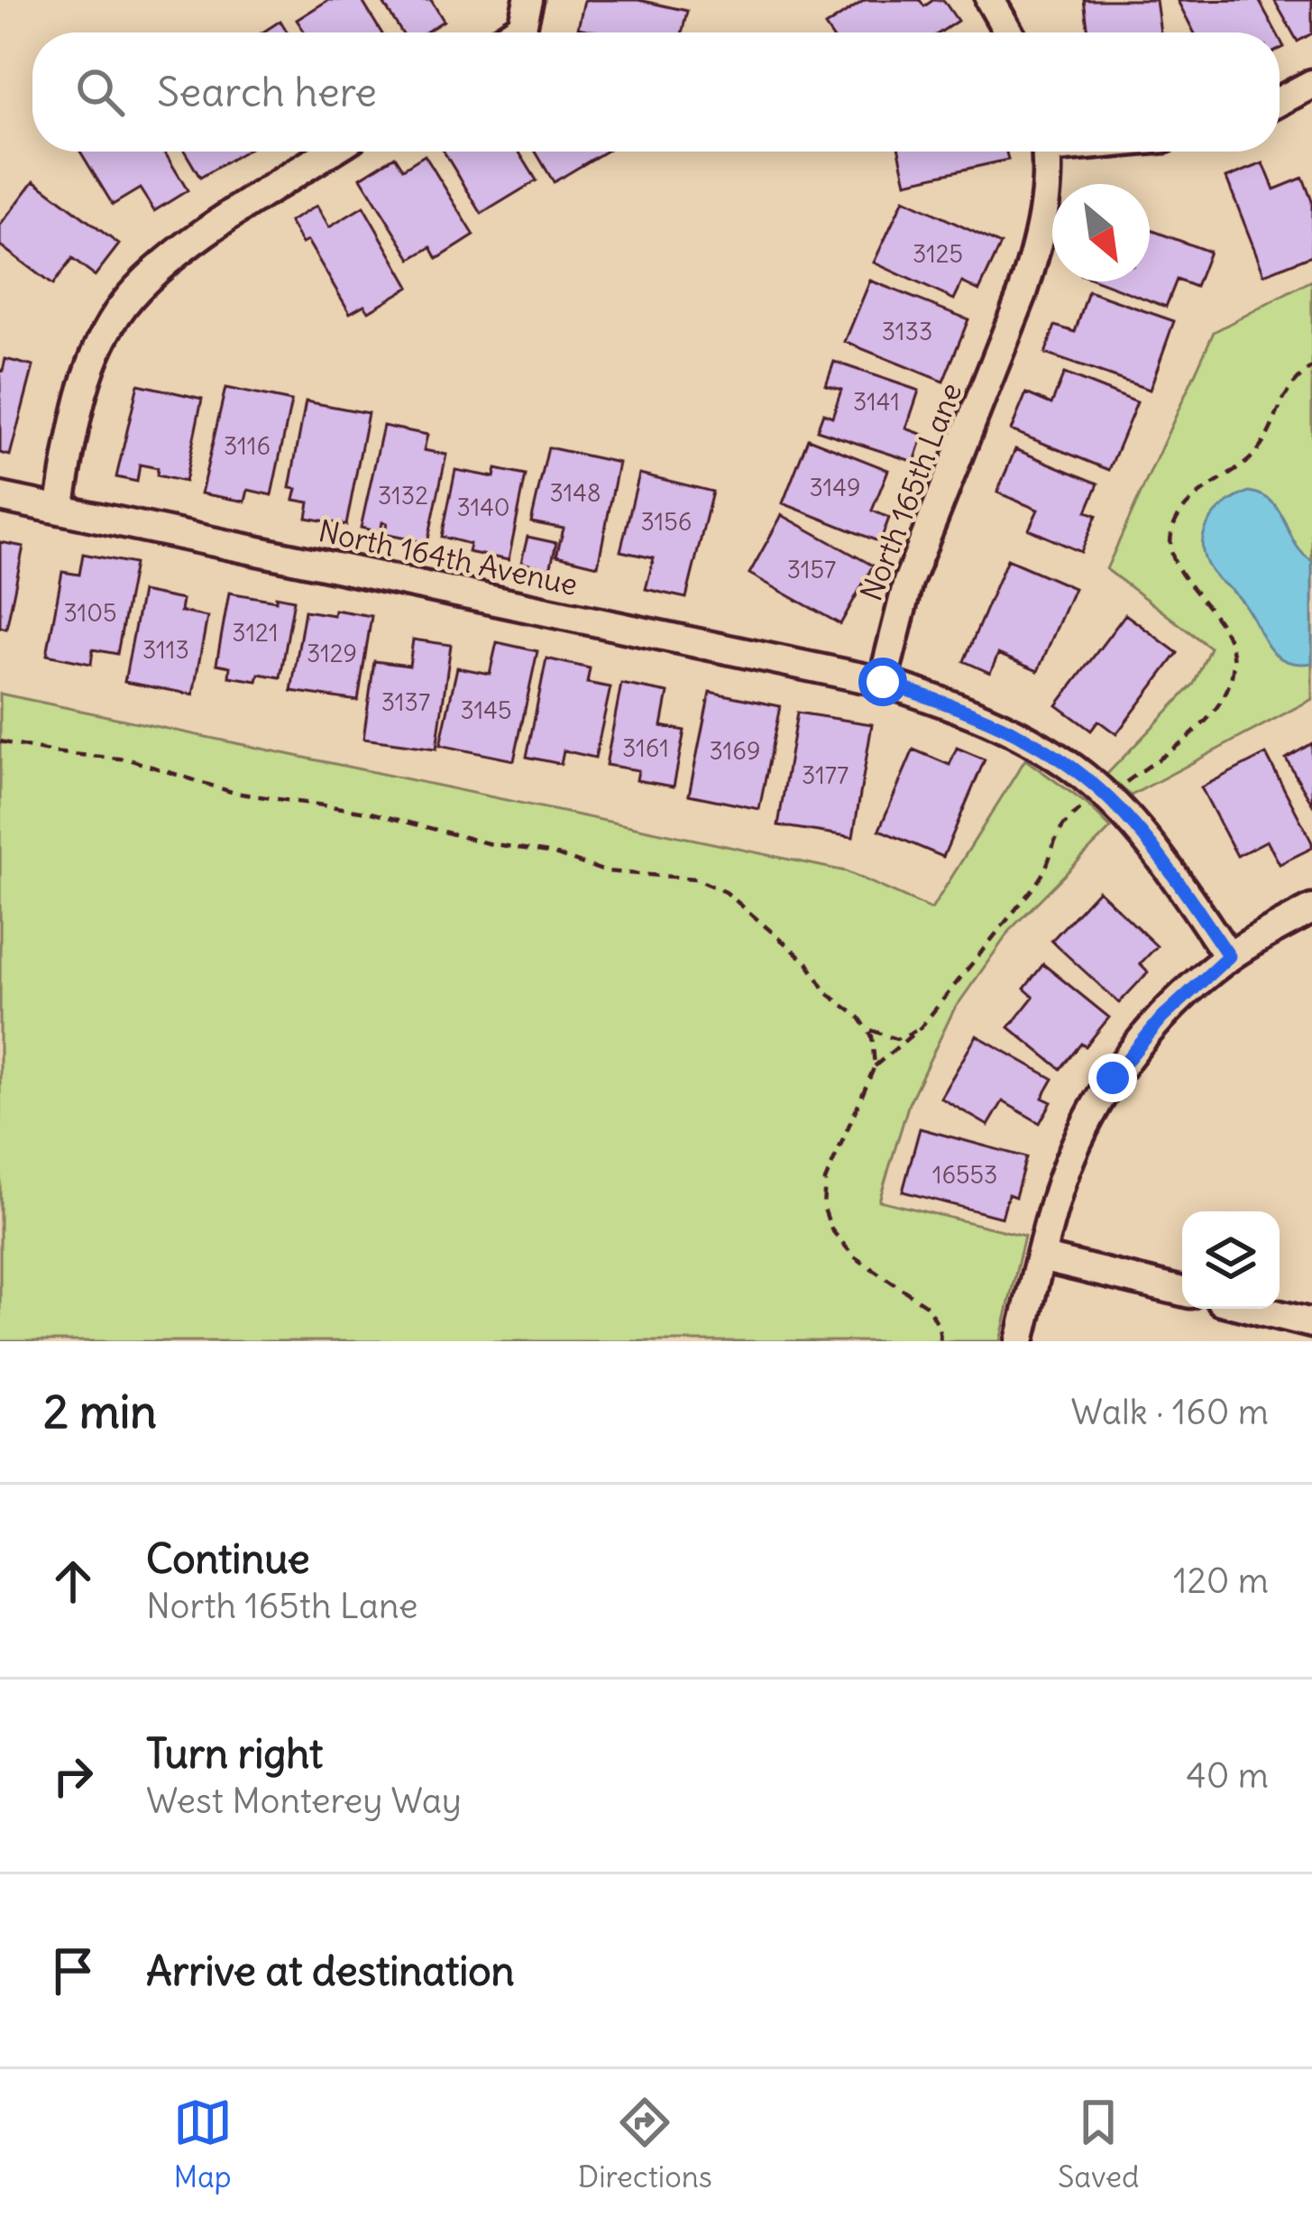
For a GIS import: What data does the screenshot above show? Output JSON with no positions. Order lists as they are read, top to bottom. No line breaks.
{"streets":{"street":["North 165th Lane","North 164th Avenue"]},"crossings":[["North 165th Lane","North 164th Avenue"]],"house_numbers":["3125","3133","3141","3116","3149","3148","3132","3140","3156","3157","3105","3121","3113","3129","3137","3145","3161","3169","3177","16553"],"north":"bottom right","page":{"search":"Search here","heading":["2 min","Walk · 160 m"],"list":[["Continue","North 165th Lane","120 m"],["Turn right","West Monterey Way","40 m"],"Arrive at destination"],"nav":["Map","Directions","Saved"]}}
